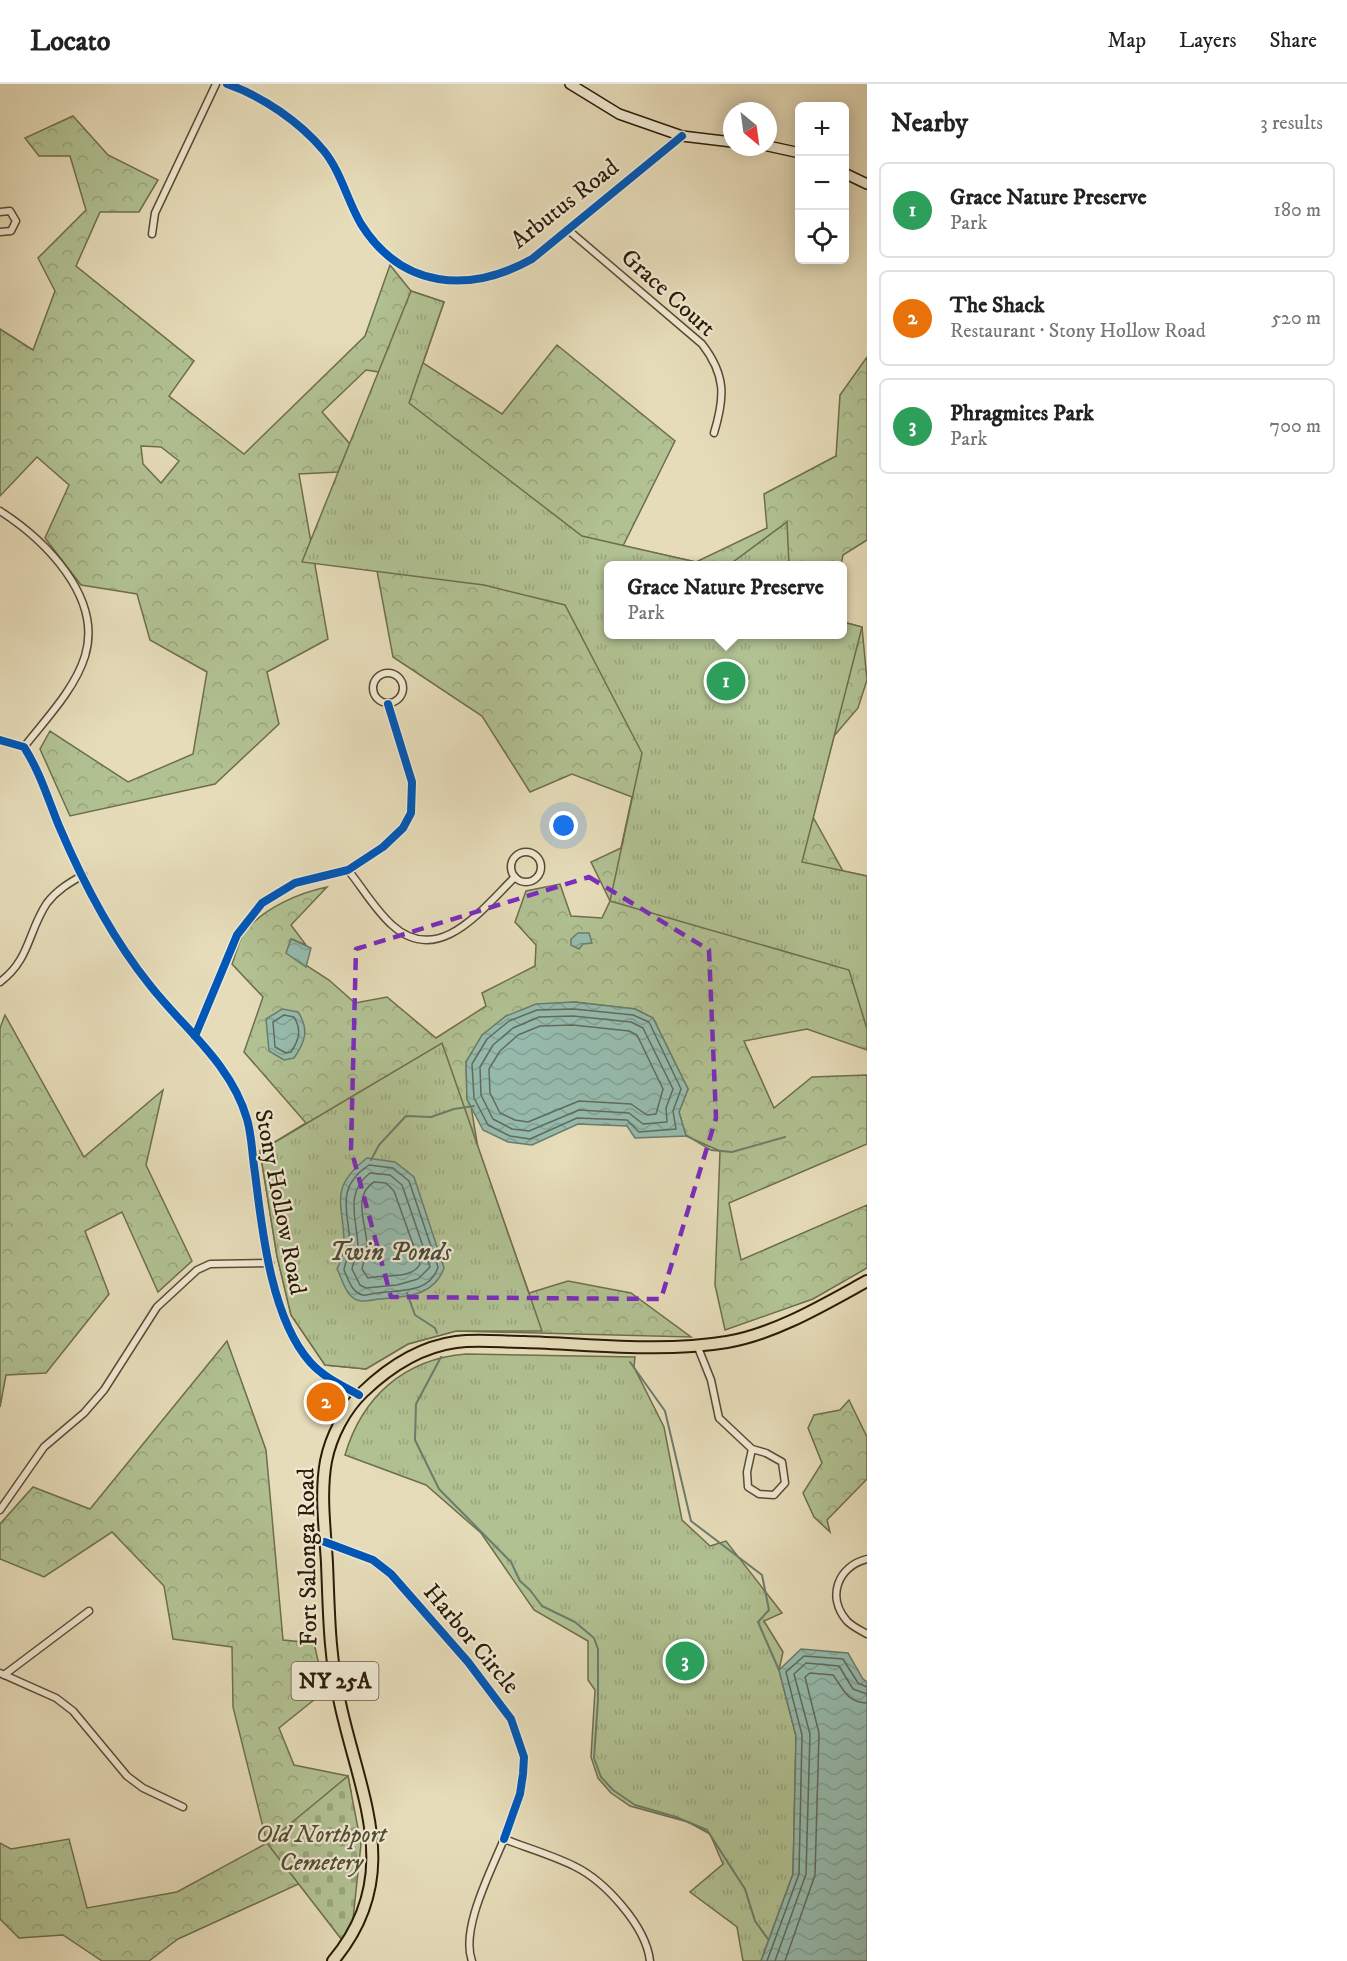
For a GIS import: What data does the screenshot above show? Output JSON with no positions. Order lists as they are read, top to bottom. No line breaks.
{"streets":{"main road":["Fort Salonga Road","NY 25A"],"street":["Arbutus Road","Grace Court","Stony Hollow Road","Harbor Circle"]},"crossings":[["Arbutus Road","Grace Court"],["Stony Hollow Road","Fort Salonga Road"],["Fort Salonga Road","Harbor Circle"]],"water":["Twin Ponds"],"parks":["Old Northport Cemetery"],"north":"bottom right","page":{"header":"Locato","nav":["Map","Layers","Share"],"heading":["Nearby","3 results"],"map_buttons":["+","−"],"list":[{"mark":"1","name":"Grace Nature Preserve","note":"Park","value":"180 m"},{"mark":"2","name":"The Shack","note":"Restaurant · Stony Hollow Road","value":"520 m"},{"mark":"3","name":"Phragmites Park","note":"Park","value":"700 m"}],"popup":["Grace Nature Preserve","Park"],"pins":["1","2","3"]}}
